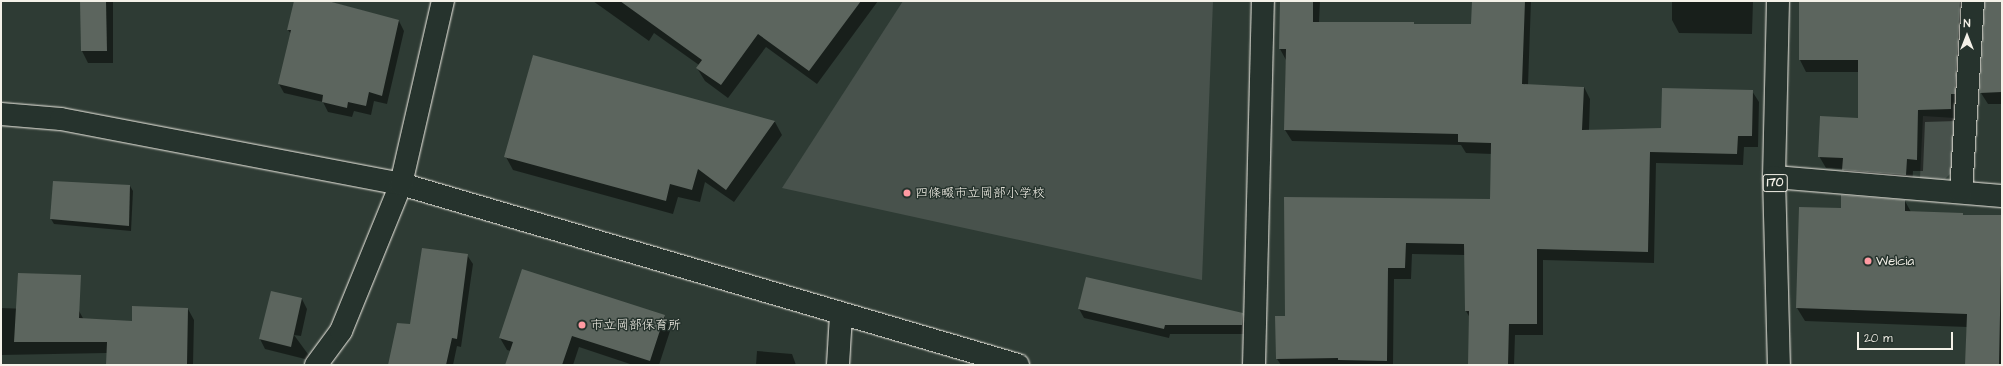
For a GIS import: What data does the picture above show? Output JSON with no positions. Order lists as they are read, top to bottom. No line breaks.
{"streets":{"main road":["170"]},"places":["四條畷市立岡部小学校","Welcia","市立岡部保育所"],"scale_bar":"20 m","north":"top"}
